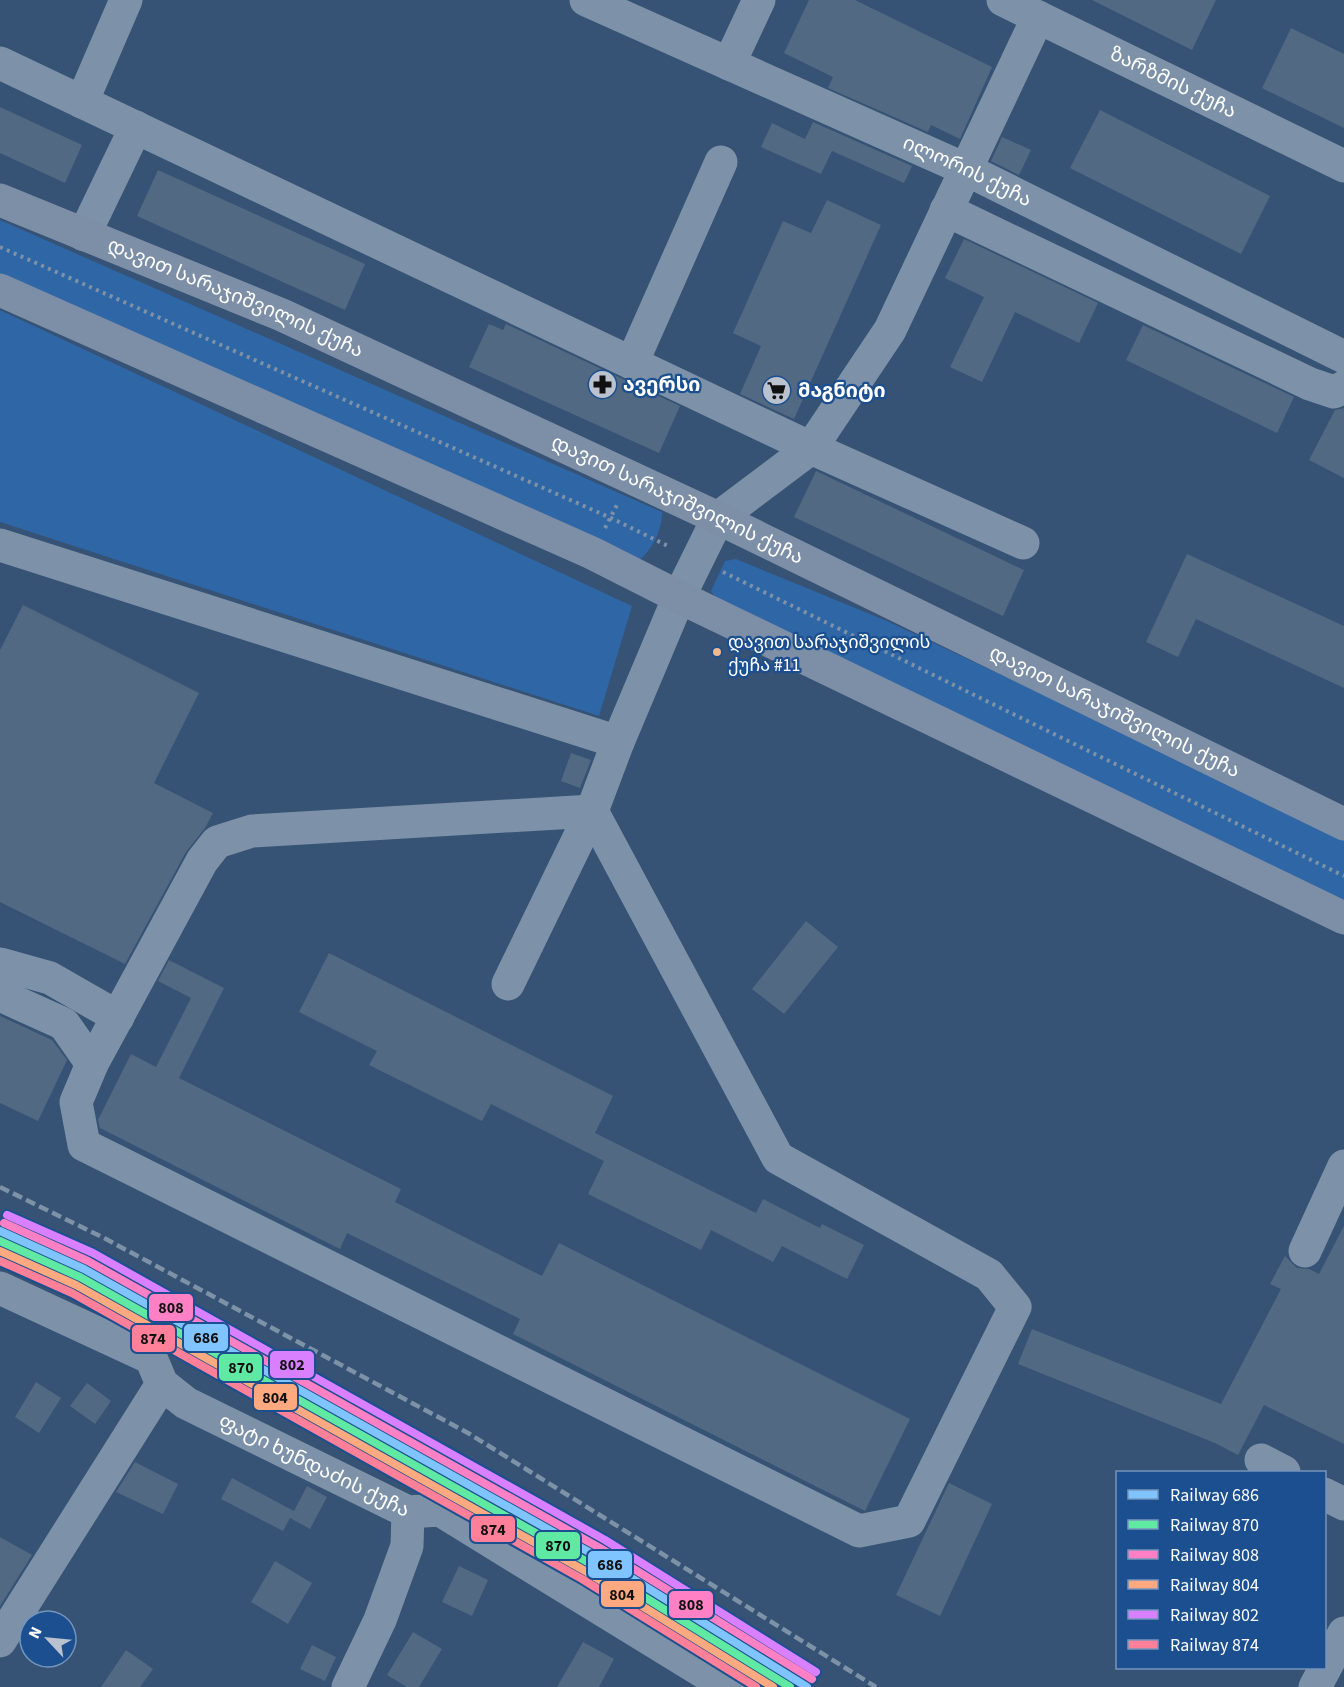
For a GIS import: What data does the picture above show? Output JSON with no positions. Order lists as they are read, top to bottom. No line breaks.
{"streets":{"main road":["დავით სარაჯიშვილის ქუჩა"],"street":["ზარზმის ქუჩა","ილორის ქუჩა","ფატი ხუნდაძის ქუჩა"]},"places":{"pharmacy":["ავერსი"],"supermarket":["მაგნიტი"],"other":["დავით სარაჯიშვილის ქუჩა #11"]},"lines":["rail line 802","rail line 808","rail line 686","rail line 870","rail line 804","rail line 874"],"legend":["Railway 686","Railway 870","Railway 808","Railway 804","Railway 802","Railway 874"],"north":"top left"}
